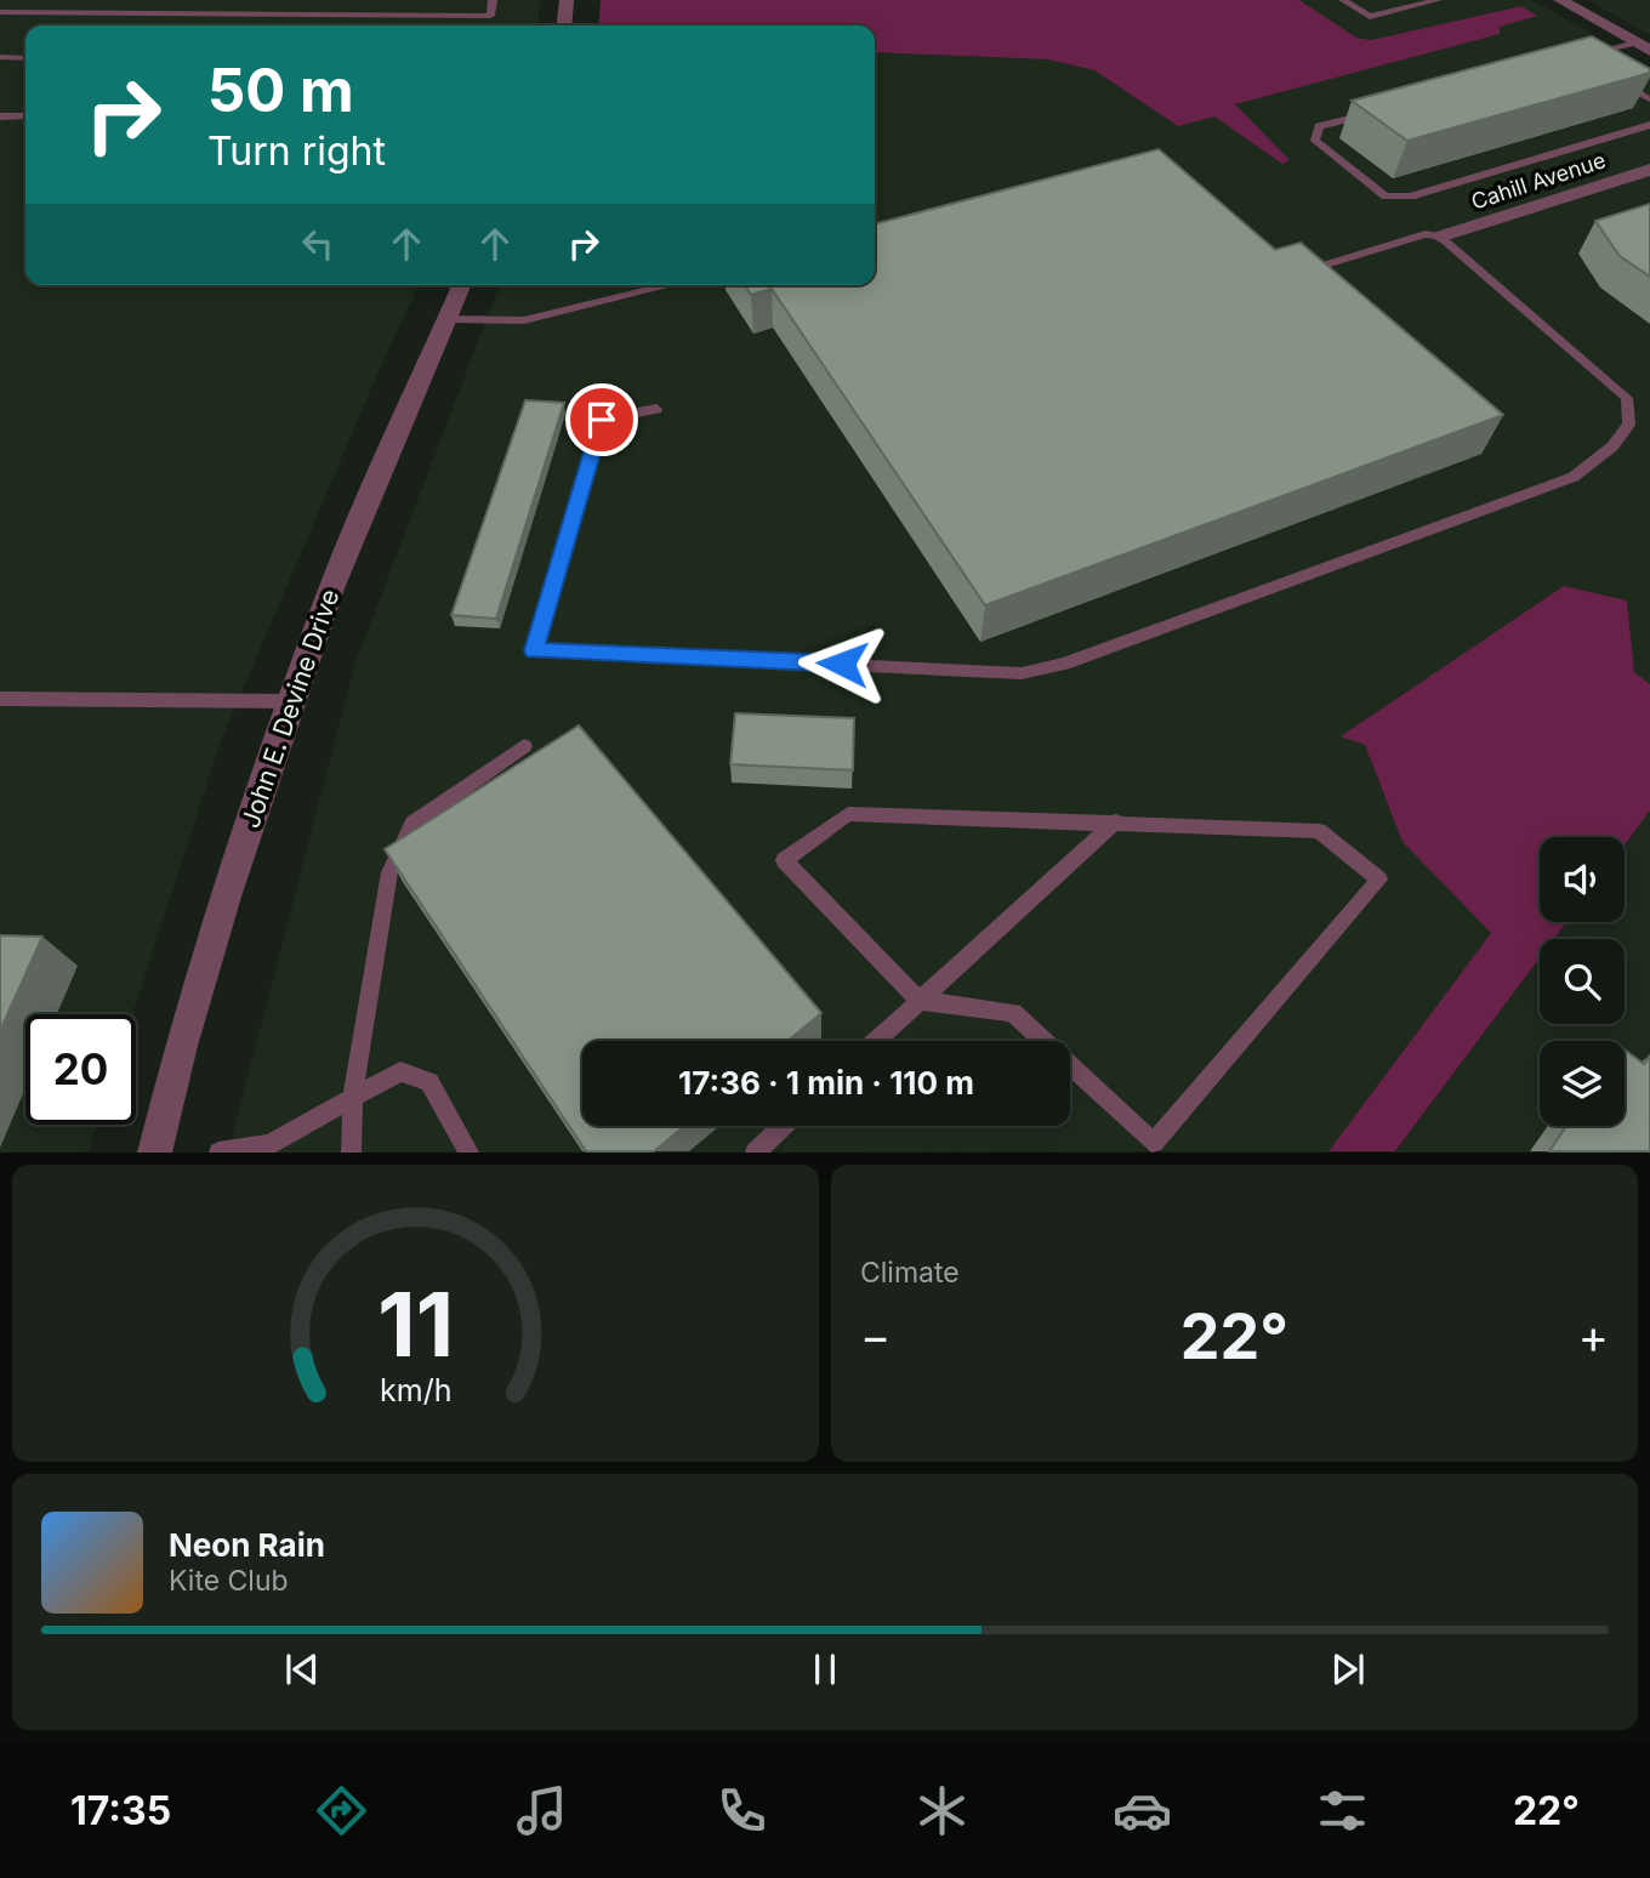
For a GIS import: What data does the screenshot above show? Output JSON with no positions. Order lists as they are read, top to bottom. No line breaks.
{"streets":{"street":["Cahill Avenue","John E. Devine Drive"]},"page":{"turn":["50 m","Turn right"],"limit":"20","trip":"17:36 · 1 min · 110 m","tile":"Climate","heat":["−","22°","+"],"song":["Neon Rain","Kite Club"],"tabs":["17:35","22°"],"gauge":["11","km/h"]}}
